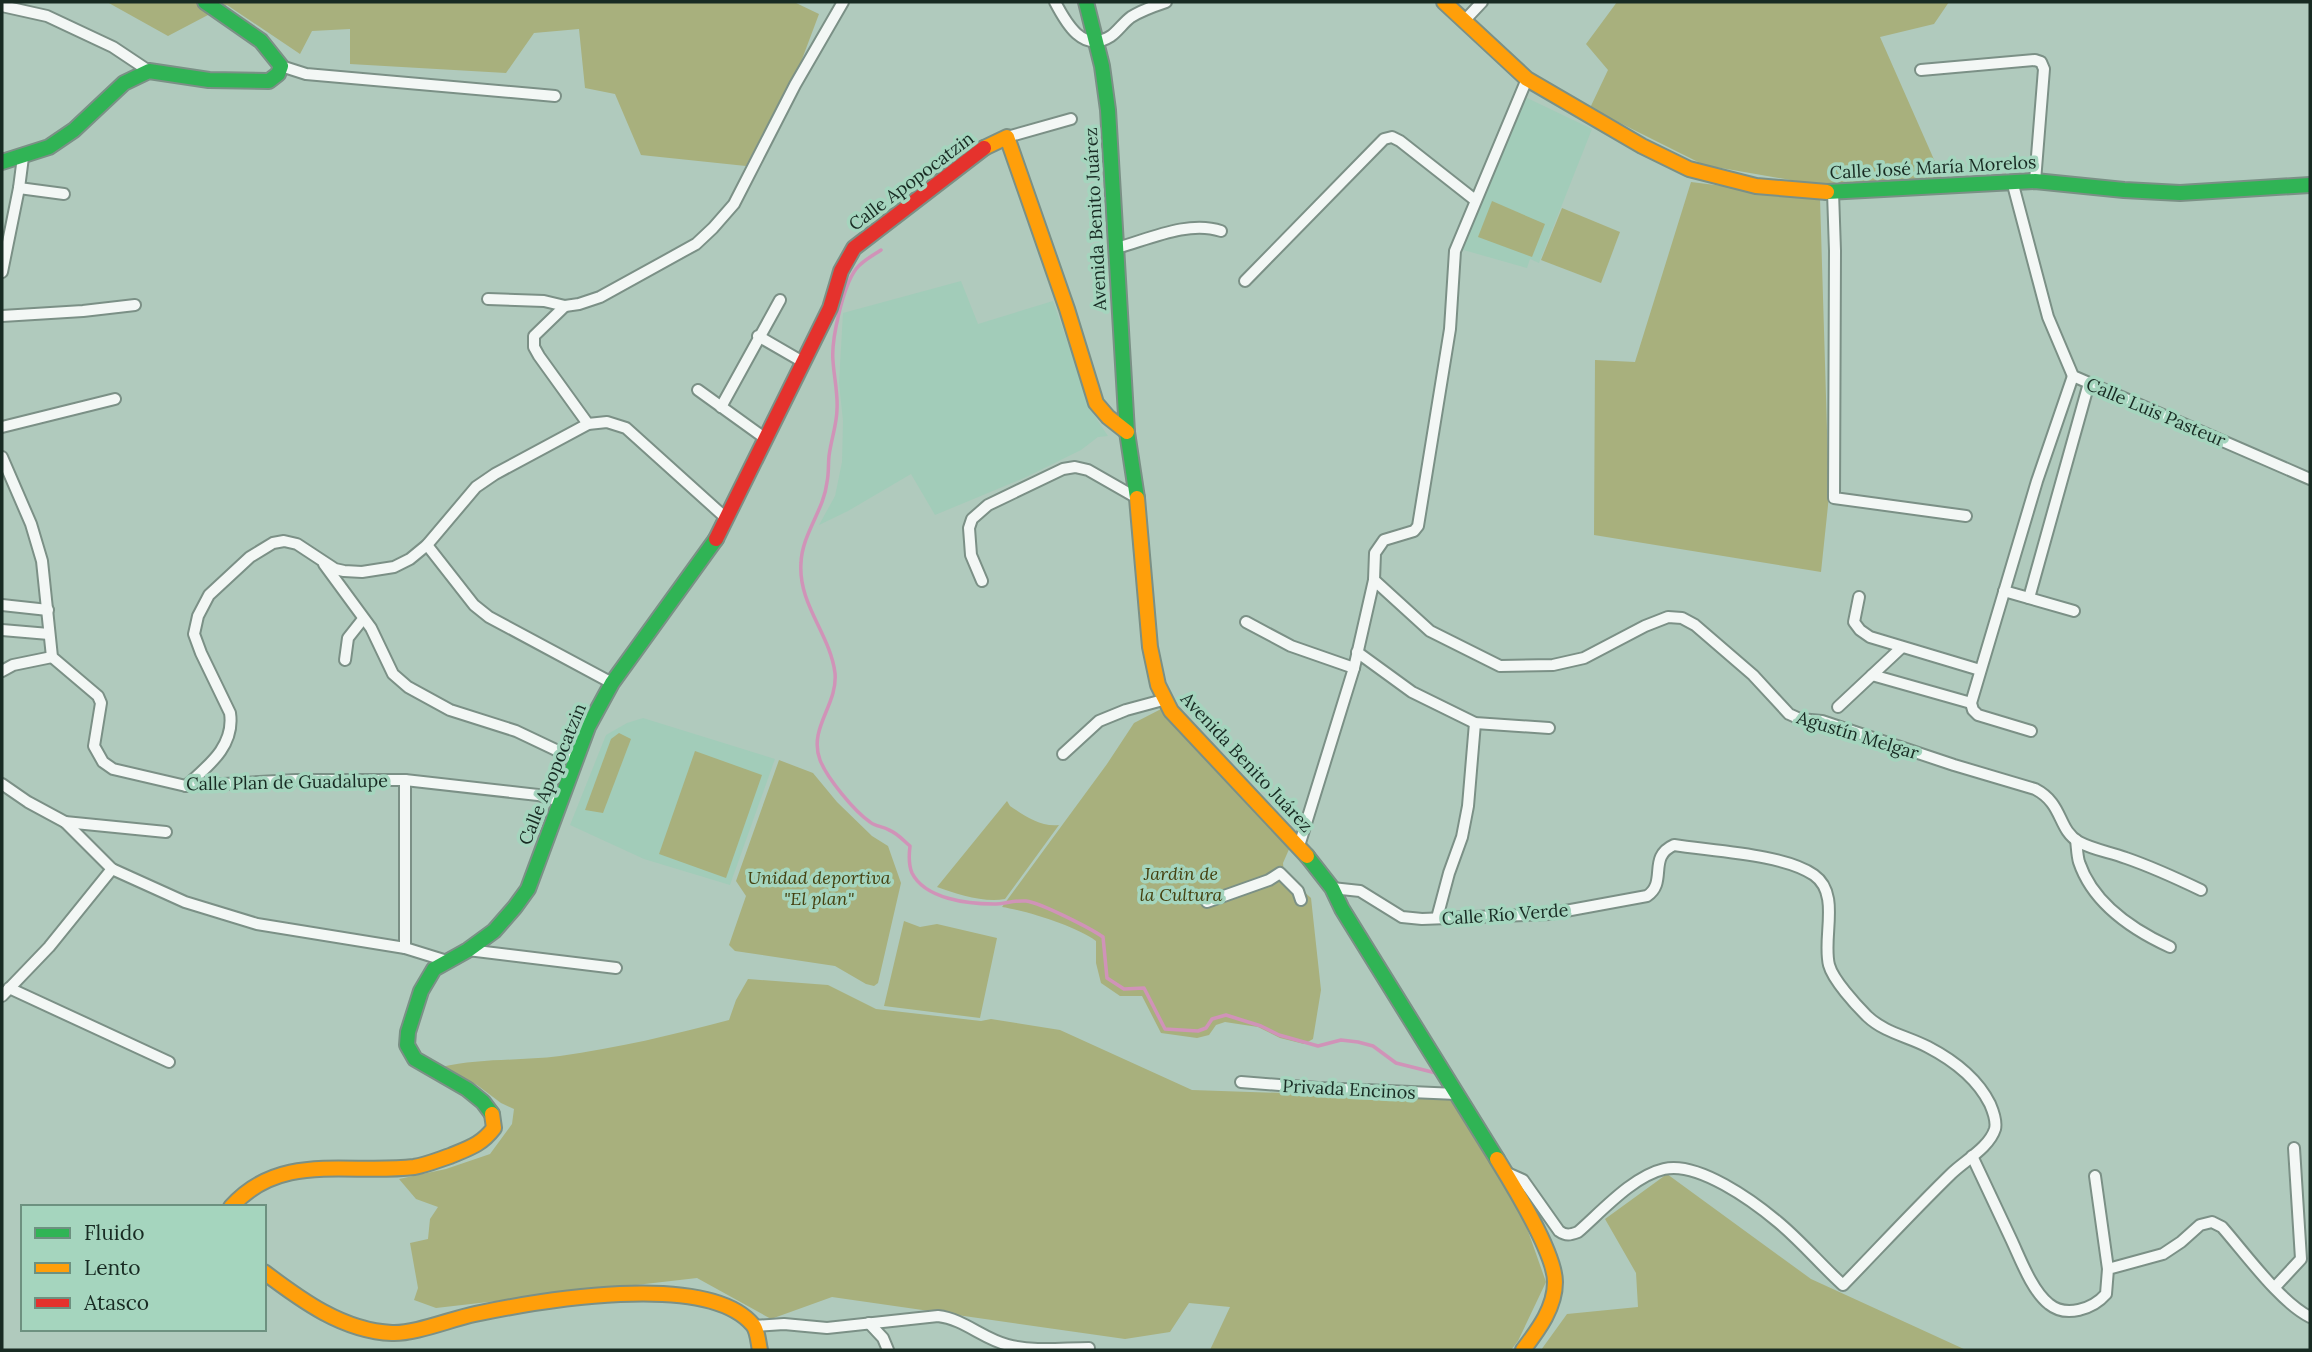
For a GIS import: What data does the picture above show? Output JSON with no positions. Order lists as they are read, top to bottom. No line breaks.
{"streets":{"main road":["Calle José María Morelos","Calle Apopocatzin","Avenida Benito Juárez"],"street":["Calle Luis Pasteur","Agustín Melgar","Calle Plan de Guadalupe","Calle Río Verde","Privada Encinos"]},"crossings":[["Calle José María Morelos","Calle Luis Pasteur"],["Calle Apopocatzin","Calle Plan de Guadalupe"],["Avenida Benito Juárez","Calle Río Verde"],["Avenida Benito Juárez","Privada Encinos"]],"parks":["Jardin de la Cultura","Unidad deportiva \"El plan\""],"legend":["Fluido","Lento","Atasco"]}
